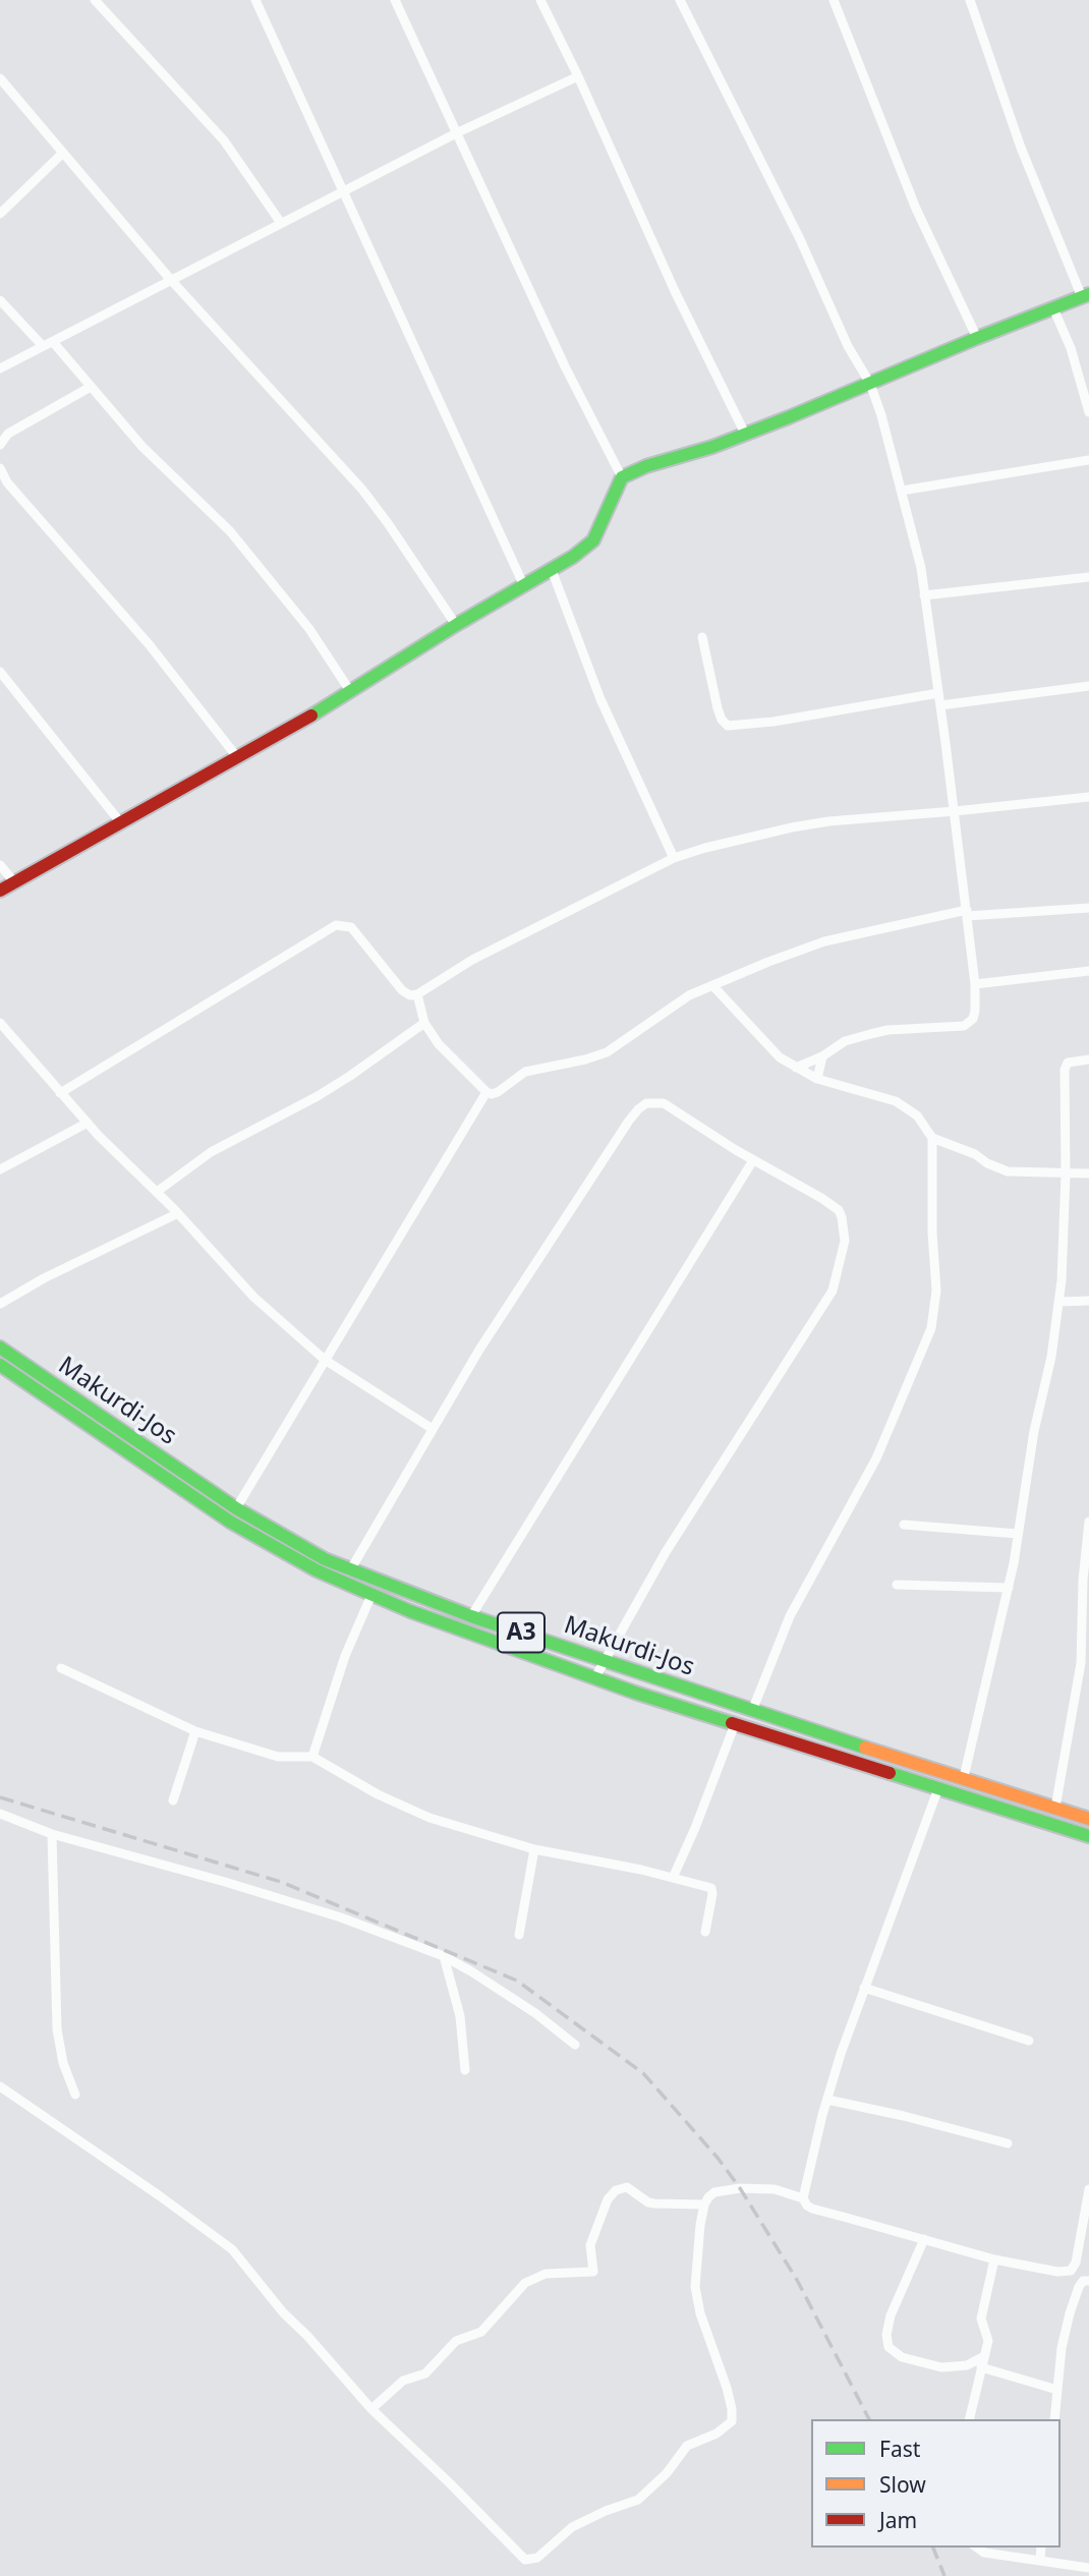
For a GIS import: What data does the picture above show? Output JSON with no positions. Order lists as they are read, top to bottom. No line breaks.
{"streets":{"main road":["Makurdi-Jos","A3"]},"legend":["Fast","Slow","Jam"]}
